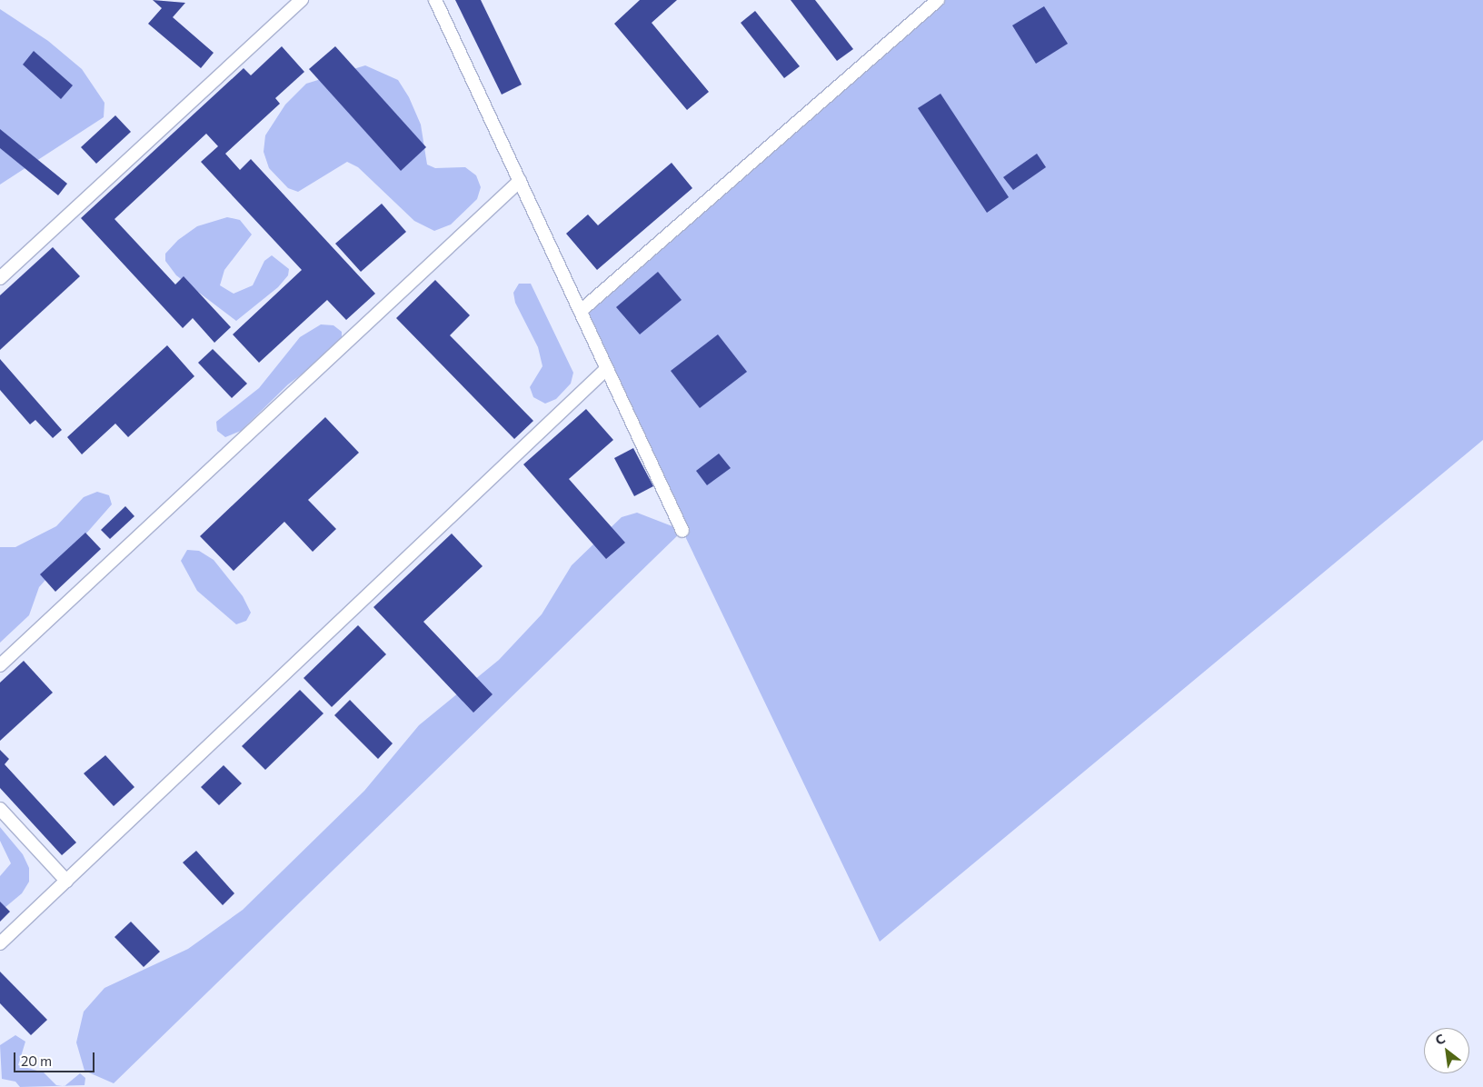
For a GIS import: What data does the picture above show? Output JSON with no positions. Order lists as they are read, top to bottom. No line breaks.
{"scale_bar":"20 m","north":"top left"}
